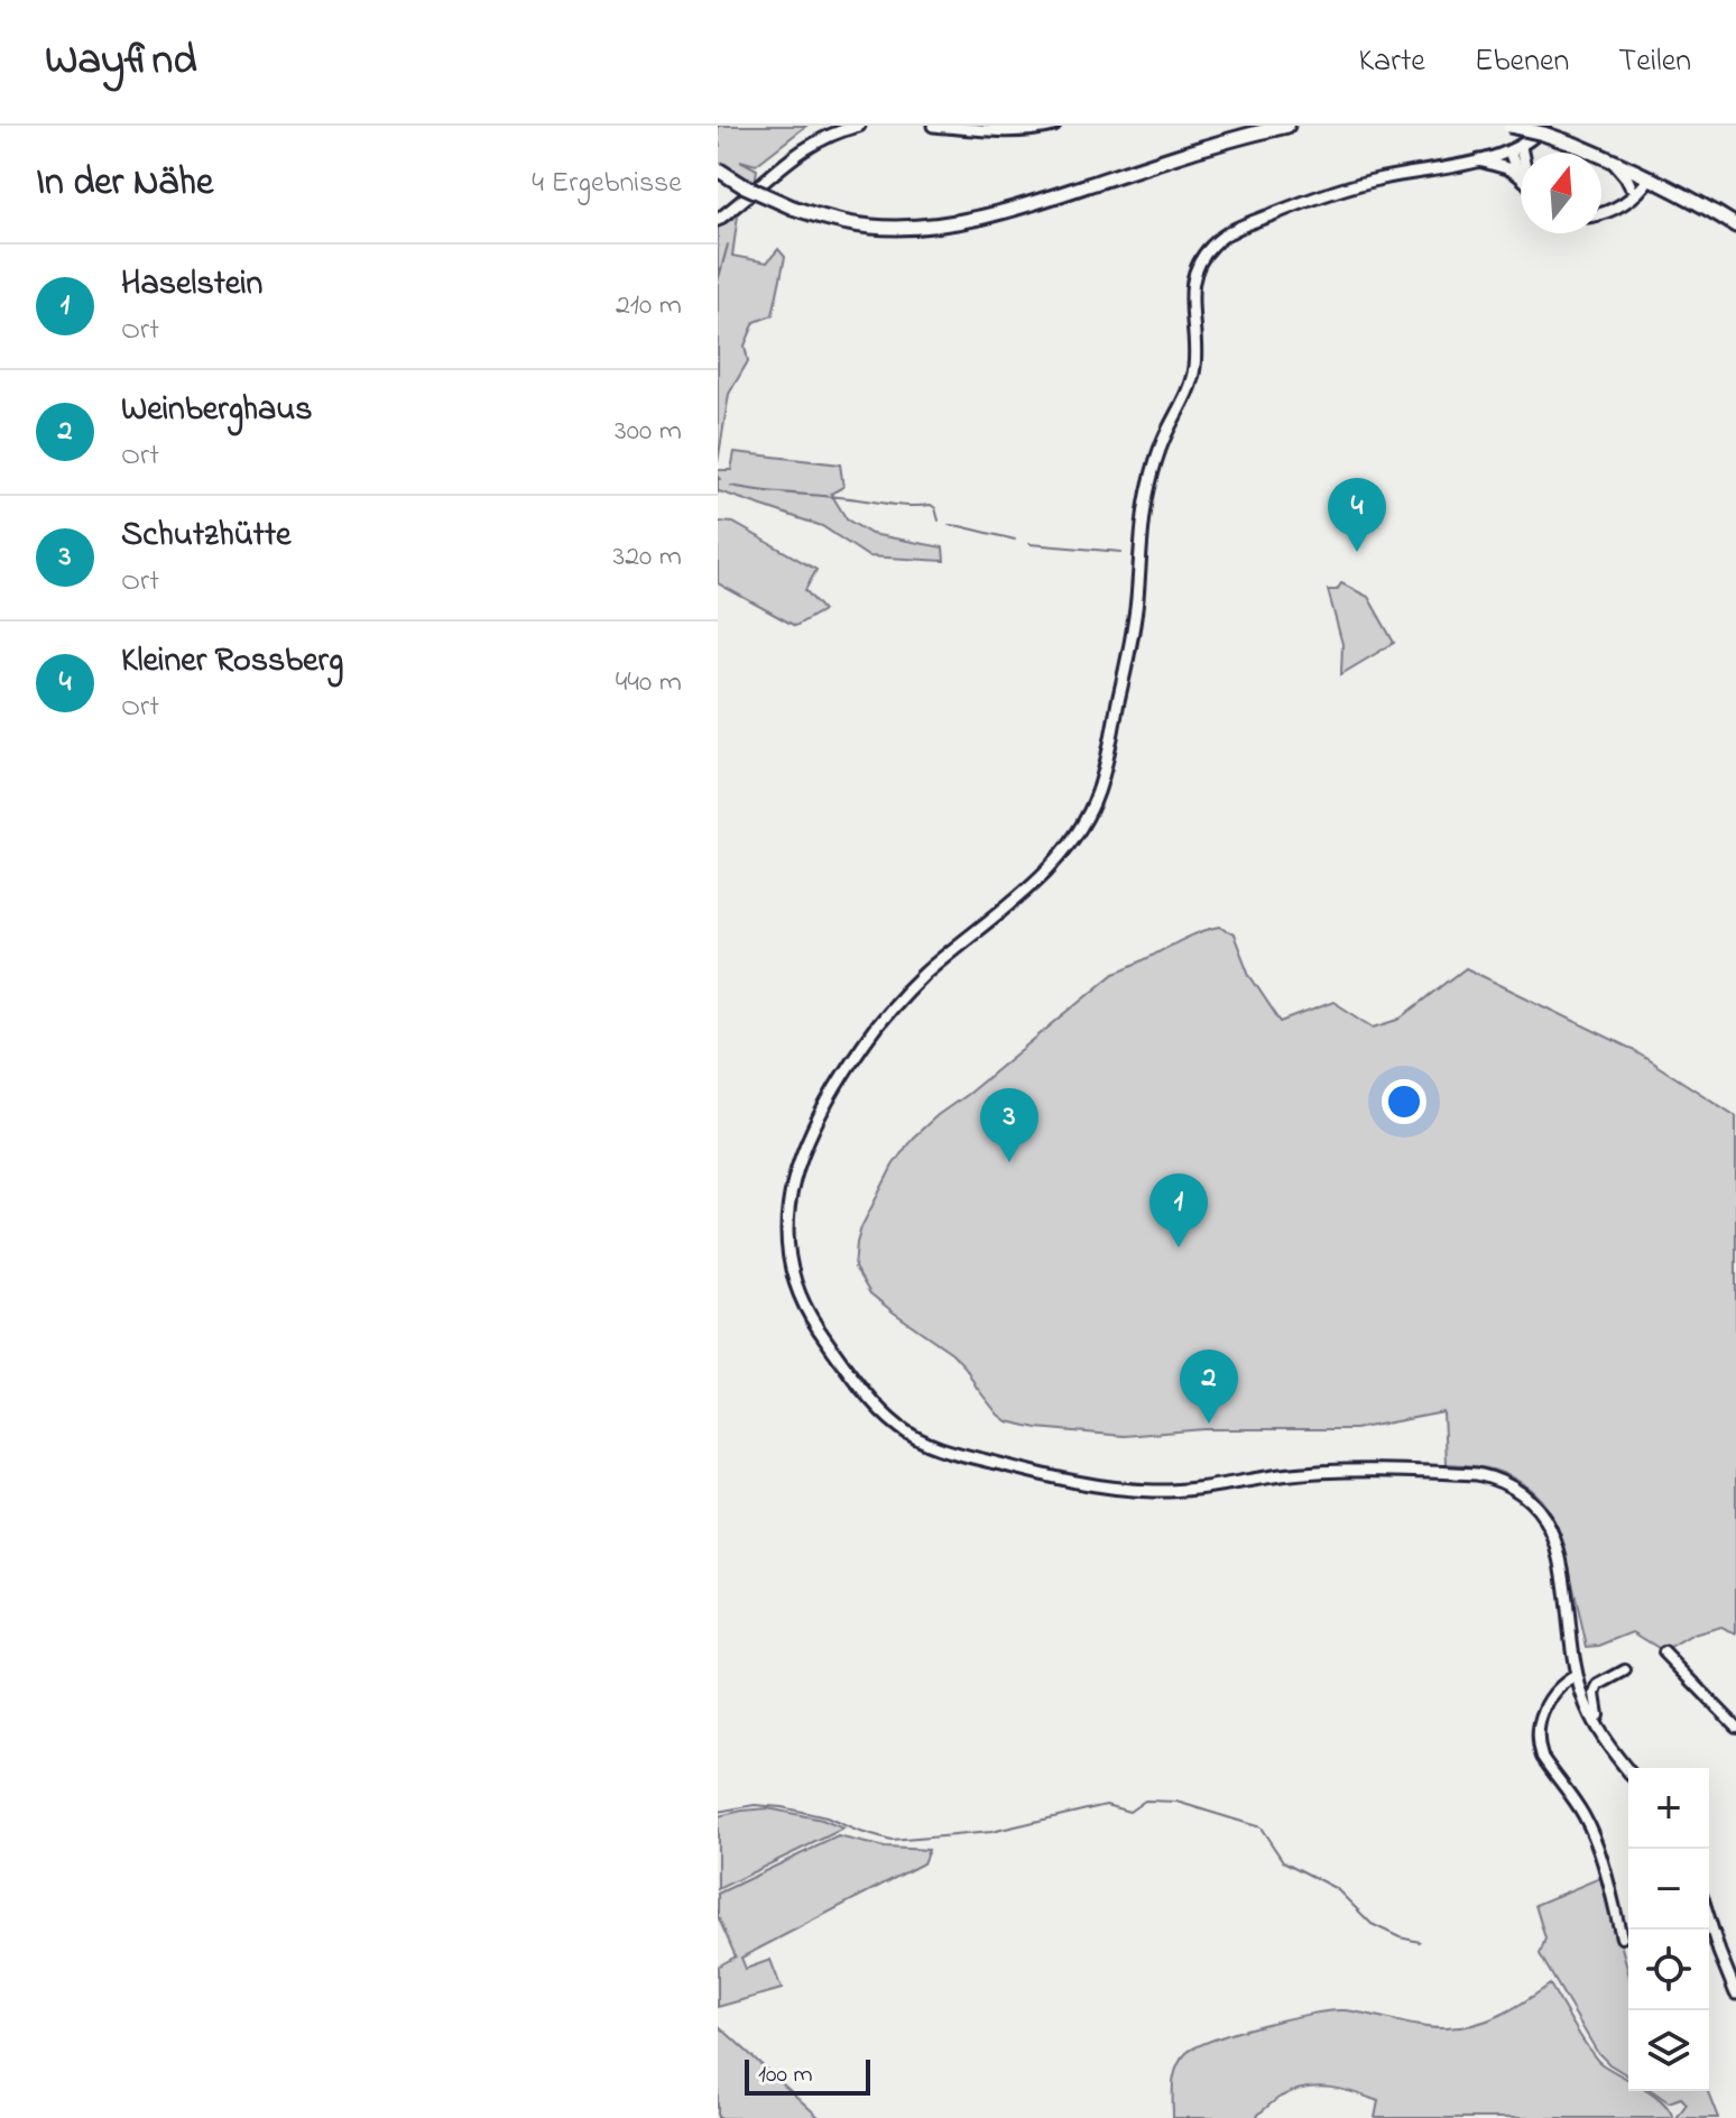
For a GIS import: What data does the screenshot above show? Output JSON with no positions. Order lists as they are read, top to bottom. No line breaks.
{"scale_bar":"100 m","north":"top","page":{"header":"Wayfind","nav":["Karte","Ebenen","Teilen"],"heading":["In der Nähe","4 Ergebnisse"],"list":[{"mark":"1","name":"Haselstein","note":"Ort","value":"210 m"},{"mark":"2","name":"Weinberghaus","note":"Ort","value":"300 m"},{"mark":"3","name":"Schutzhütte","note":"Ort","value":"320 m"},{"mark":"4","name":"Kleiner Rossberg","note":"Ort","value":"440 m"}],"pins":["4","3","1","2"],"map_buttons":["+","−"],"scale":"100 m"}}
